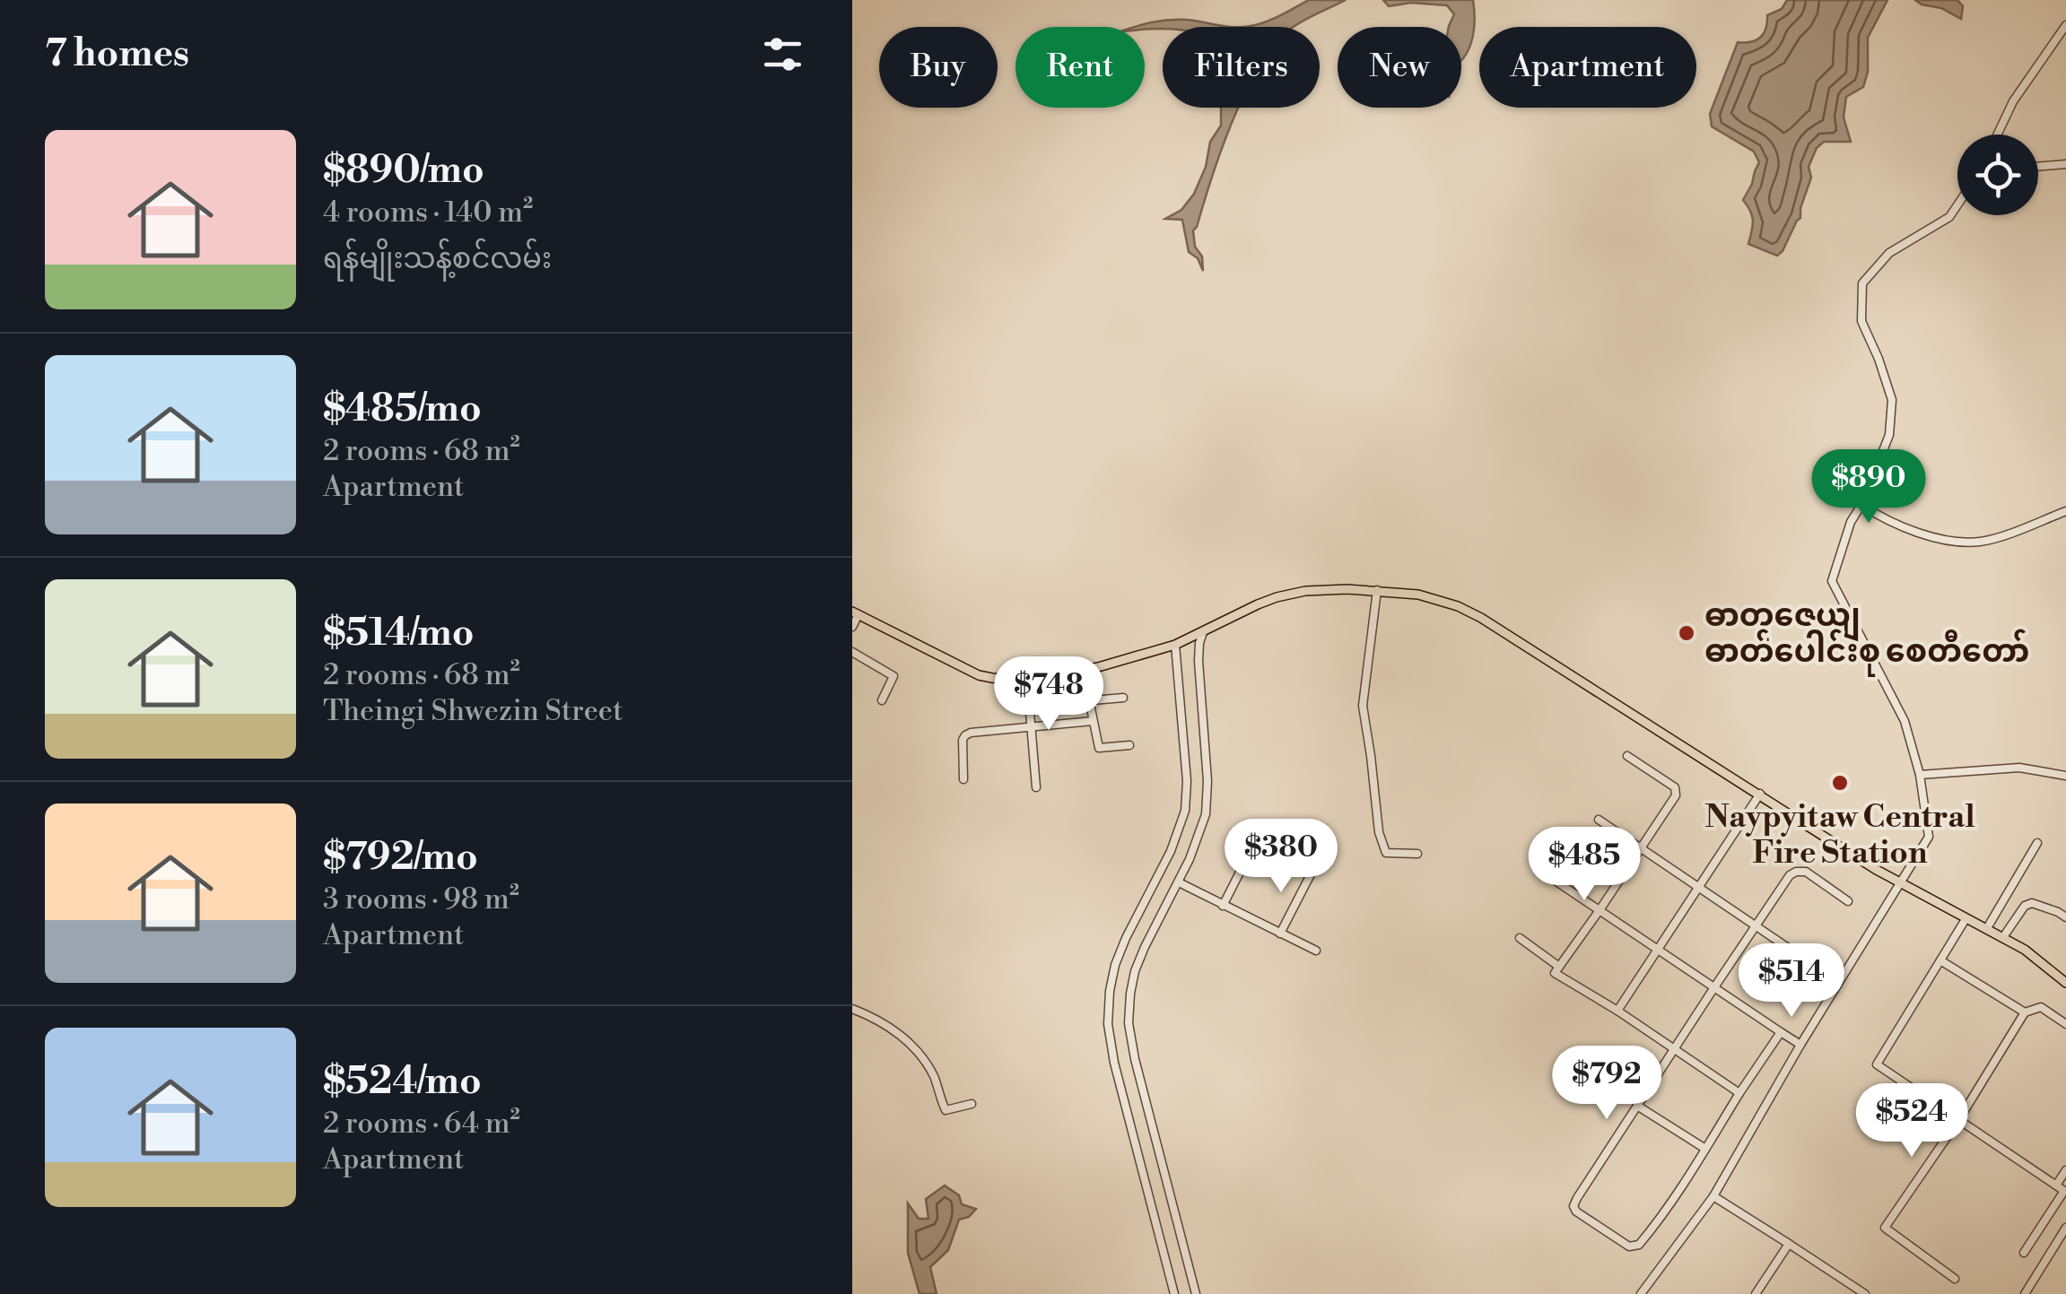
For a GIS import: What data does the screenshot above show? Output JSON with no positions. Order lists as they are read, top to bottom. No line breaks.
{"places":["ဓာတုဇေယျ ဓာတ်ပေါင်းစု စေတီတော်","Naypyitaw Central Fire Station"],"page":{"heading":"7 homes","chip":["Buy","Rent","Filters","New","Apartment"],"list":[{"name":"$890/mo","note":"4 rooms · 140 m² · ရန်မျိုးသန့်စင်လမ်း"},{"name":"$485/mo","note":"2 rooms · 68 m² · Apartment"},{"name":"$514/mo","note":"2 rooms · 68 m² · Theingi Shwezin Street"},{"name":"$792/mo","note":"3 rooms · 98 m² · Apartment"},{"name":"$524/mo","note":"2 rooms · 64 m² · Apartment"}],"price":["$890","$748","$380","$485","$514","$792","$524"]}}
